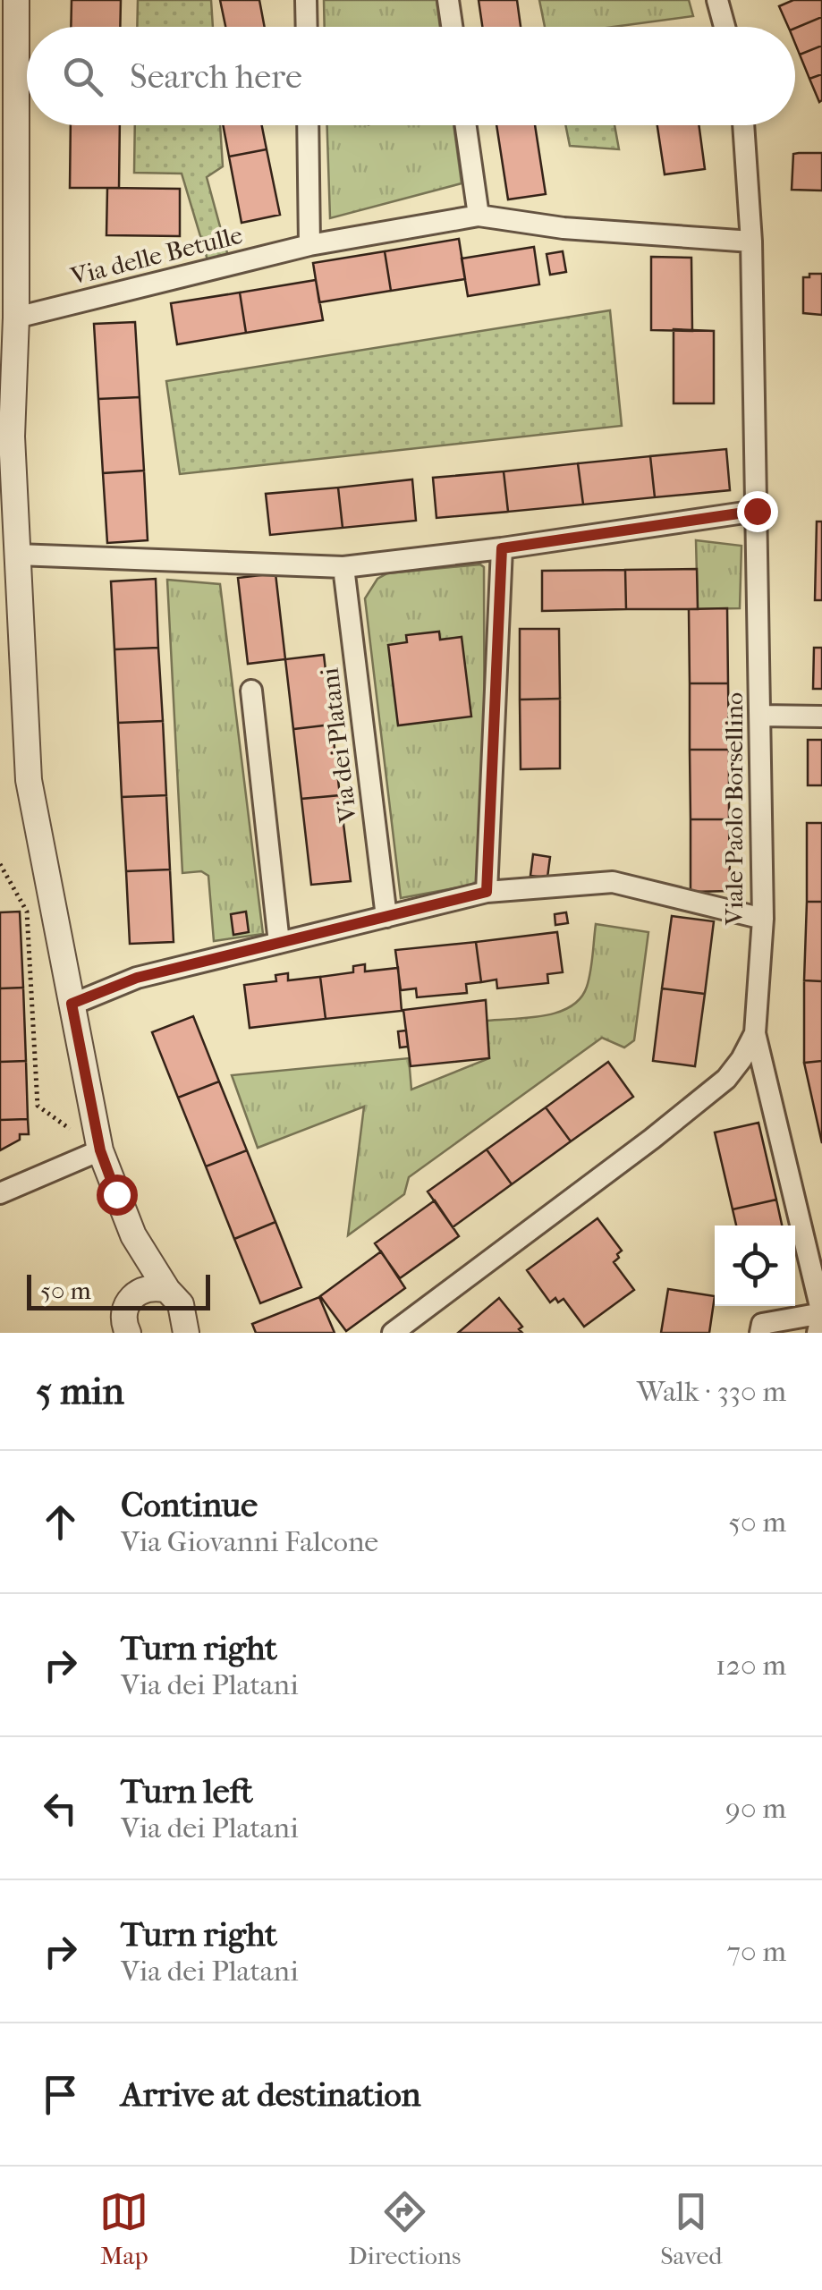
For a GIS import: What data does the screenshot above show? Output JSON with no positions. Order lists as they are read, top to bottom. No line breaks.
{"streets":{"street":["Via delle Betulle","Via dei Platani","Viale Paolo Borsellino"]},"crossings":[["Via delle Betulle","Viale Paolo Borsellino"]],"scale_bar":"50 m","page":{"search":"Search here","scale":"50 m","heading":["5 min","Walk · 330 m"],"list":[["Continue","Via Giovanni Falcone","50 m"],["Turn right","Via dei Platani","120 m"],["Turn left","Via dei Platani","90 m"],["Turn right","Via dei Platani","70 m"],"Arrive at destination"],"nav":["Map","Directions","Saved"]}}
